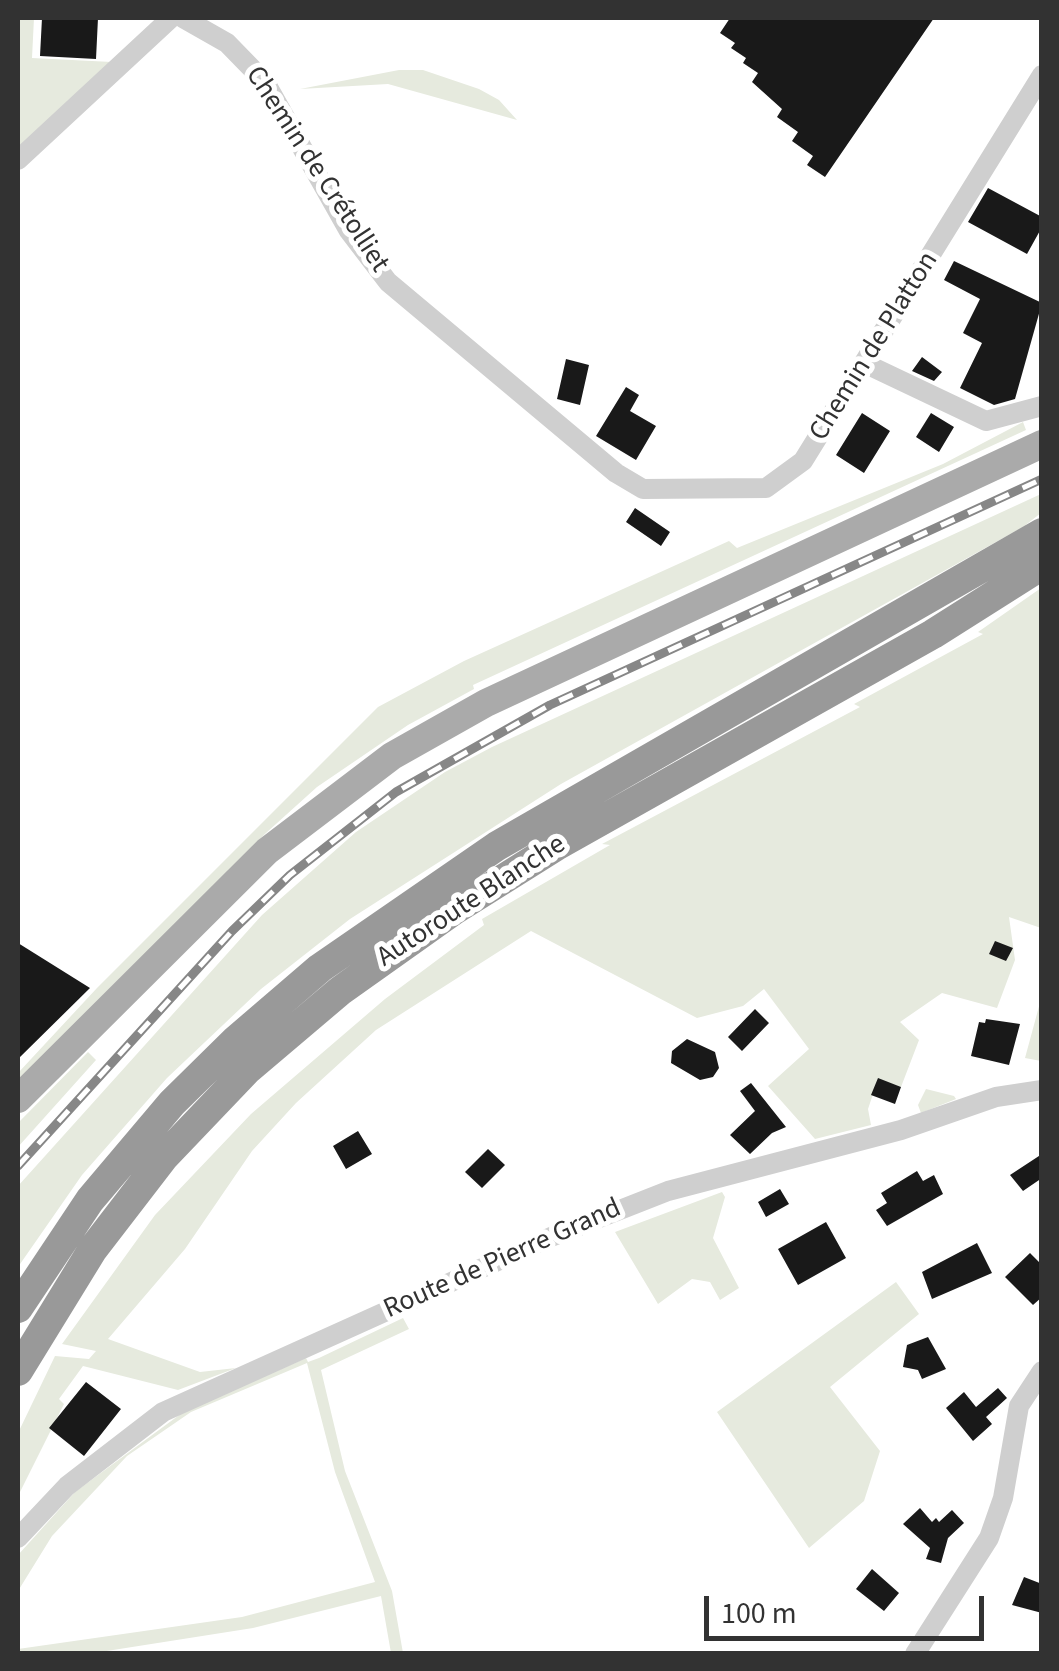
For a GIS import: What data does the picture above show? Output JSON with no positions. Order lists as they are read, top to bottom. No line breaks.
{"streets":{"highway":["Autoroute Blanche"],"street":["Chemin de Crétolliet","Chemin de Platton","Route de Pierre Grand"]},"crossings":[["Chemin de Crétolliet","Chemin de Platton"]],"scale_bar":"100 m"}
